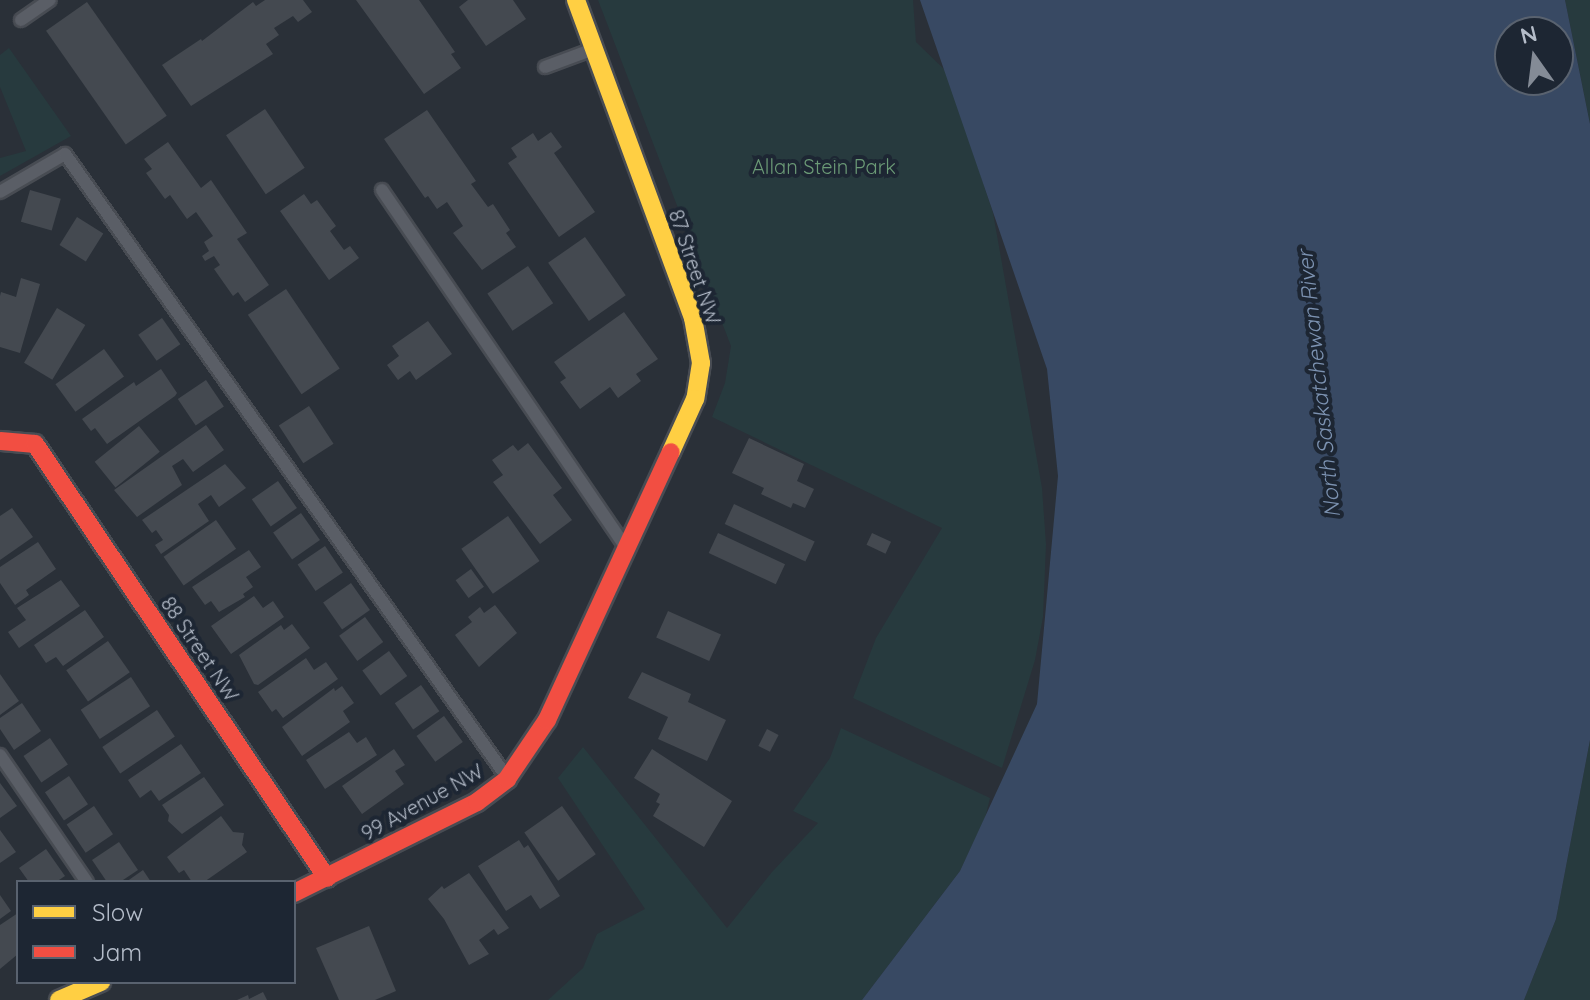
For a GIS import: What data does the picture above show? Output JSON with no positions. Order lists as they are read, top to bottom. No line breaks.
{"streets":{"street":["87 Street NW","88 Street NW","99 Avenue NW"]},"crossings":[["87 Street NW","99 Avenue NW"],["88 Street NW","99 Avenue NW"]],"water":["North Saskatchewan River"],"parks":["Allan Stein Park"],"legend":["Slow","Jam"],"north":"top"}
